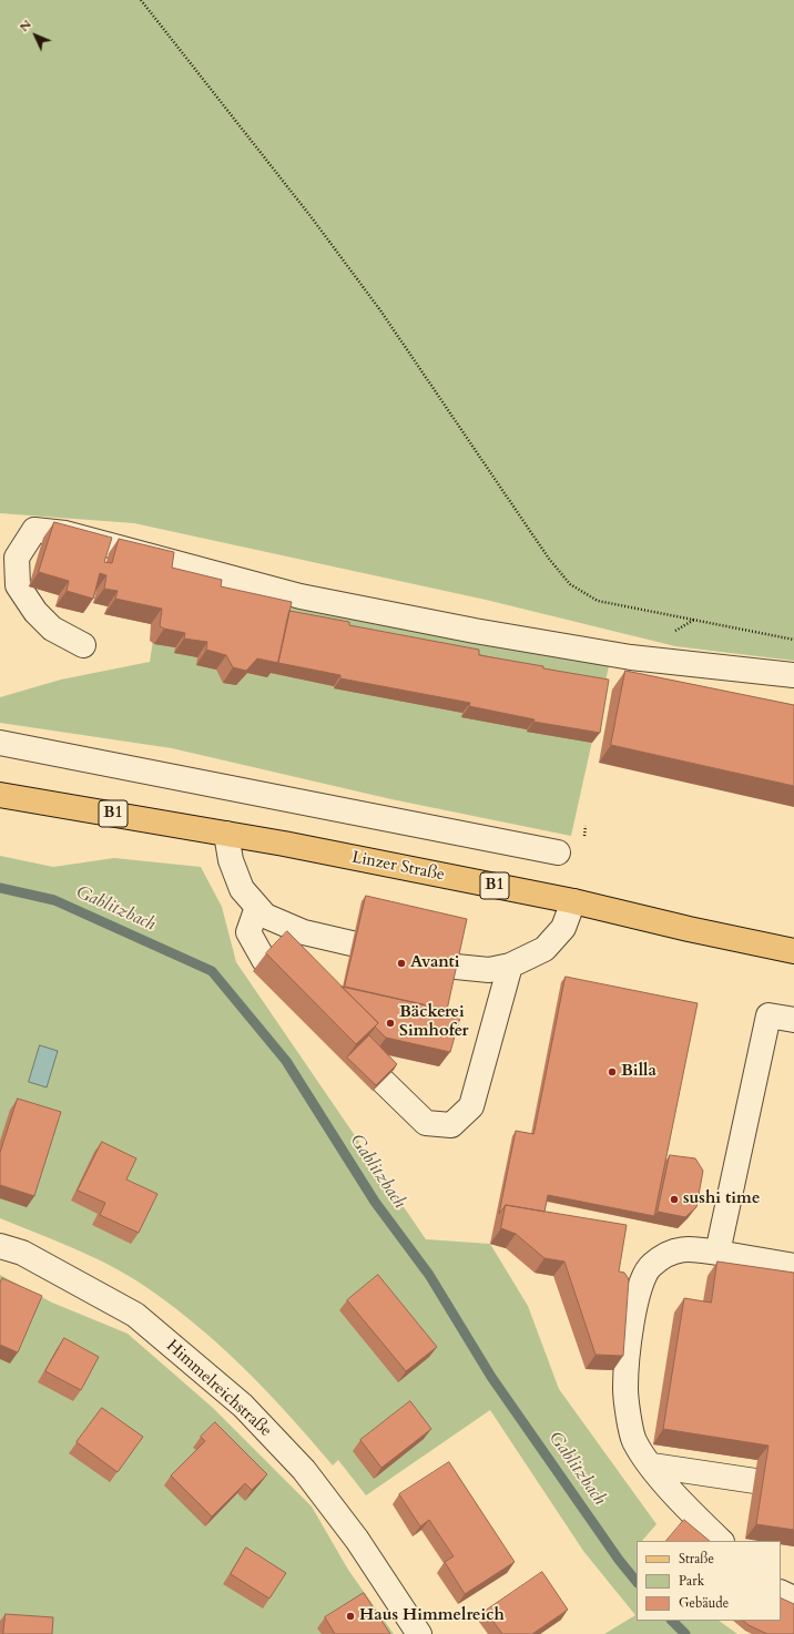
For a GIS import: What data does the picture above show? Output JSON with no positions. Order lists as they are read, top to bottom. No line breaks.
{"streets":{"main road":["B1","Linzer Straße"],"street":["Himmelreichstraße"]},"water":["Gablitzbach"],"places":["Avanti","Bäckerei Simhofer","Billa","sushi time","Haus Himmelreich"],"legend":["Straße","Park","Gebäude"],"north":"top left"}
